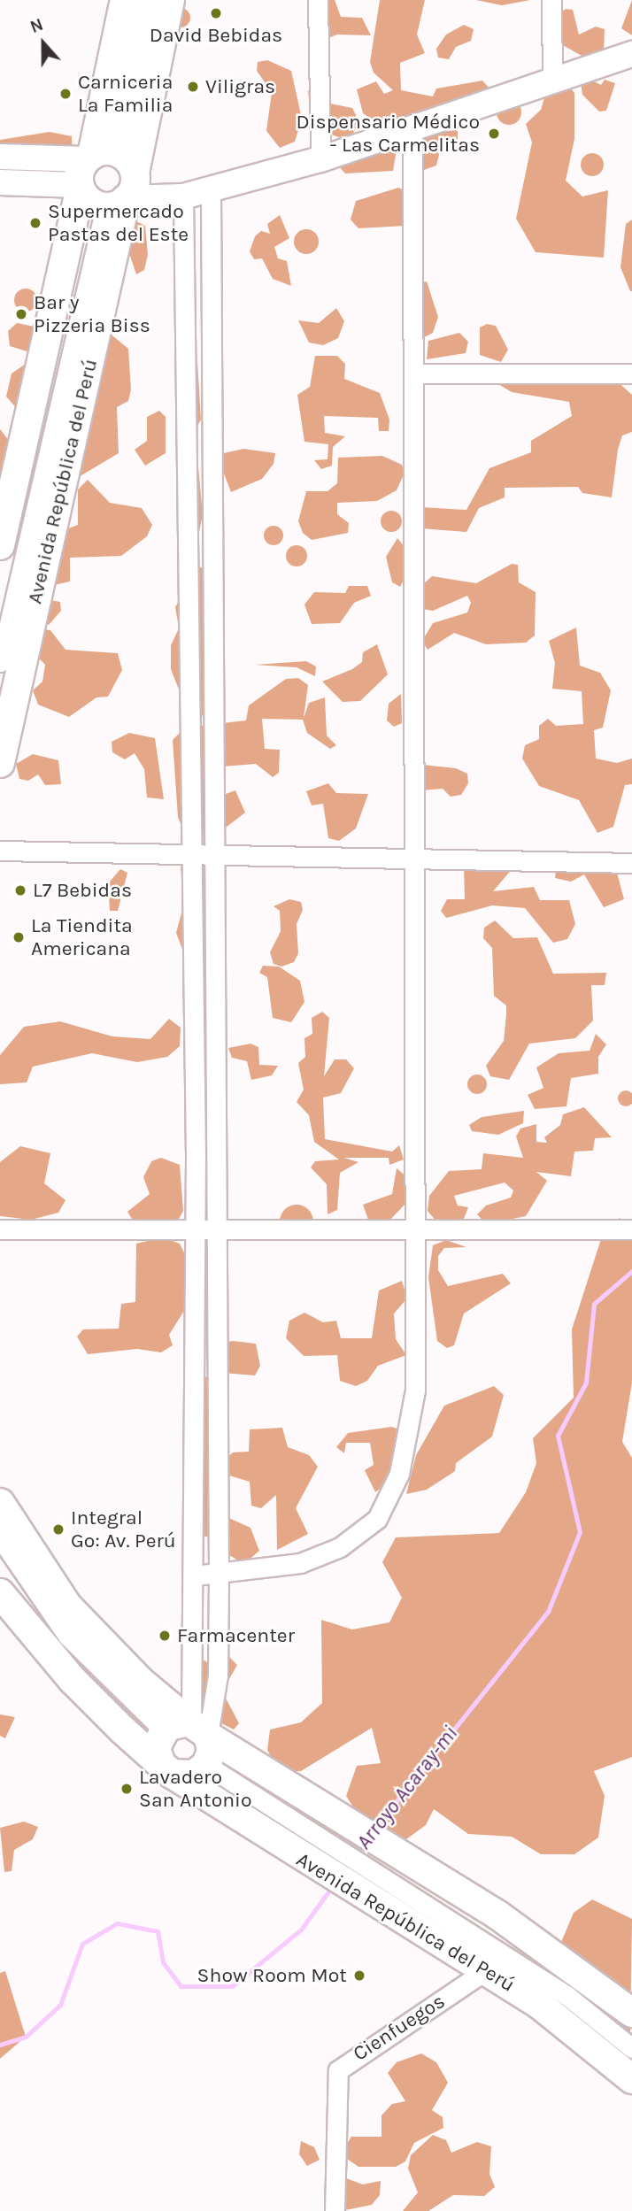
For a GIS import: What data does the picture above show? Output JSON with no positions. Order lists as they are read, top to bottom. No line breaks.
{"streets":{"highway":["Avenida República del Perú"],"street":["Cienfuegos"]},"crossings":[["Avenida República del Perú","Cienfuegos"]],"water":["Arroyo Acaray-mi"],"places":["David Bebidas","Viligras","Carniceria La Familia","Dispensario Médico - Las Carmelitas","Supermercado Pastas del Este","Bar y Pizzeria Biss","L7 Bebidas","La Tiendita Americana","Integral Go: Av. Perú","Farmacenter","Lavadero San Antonio","Show Room Mot"],"north":"top"}
